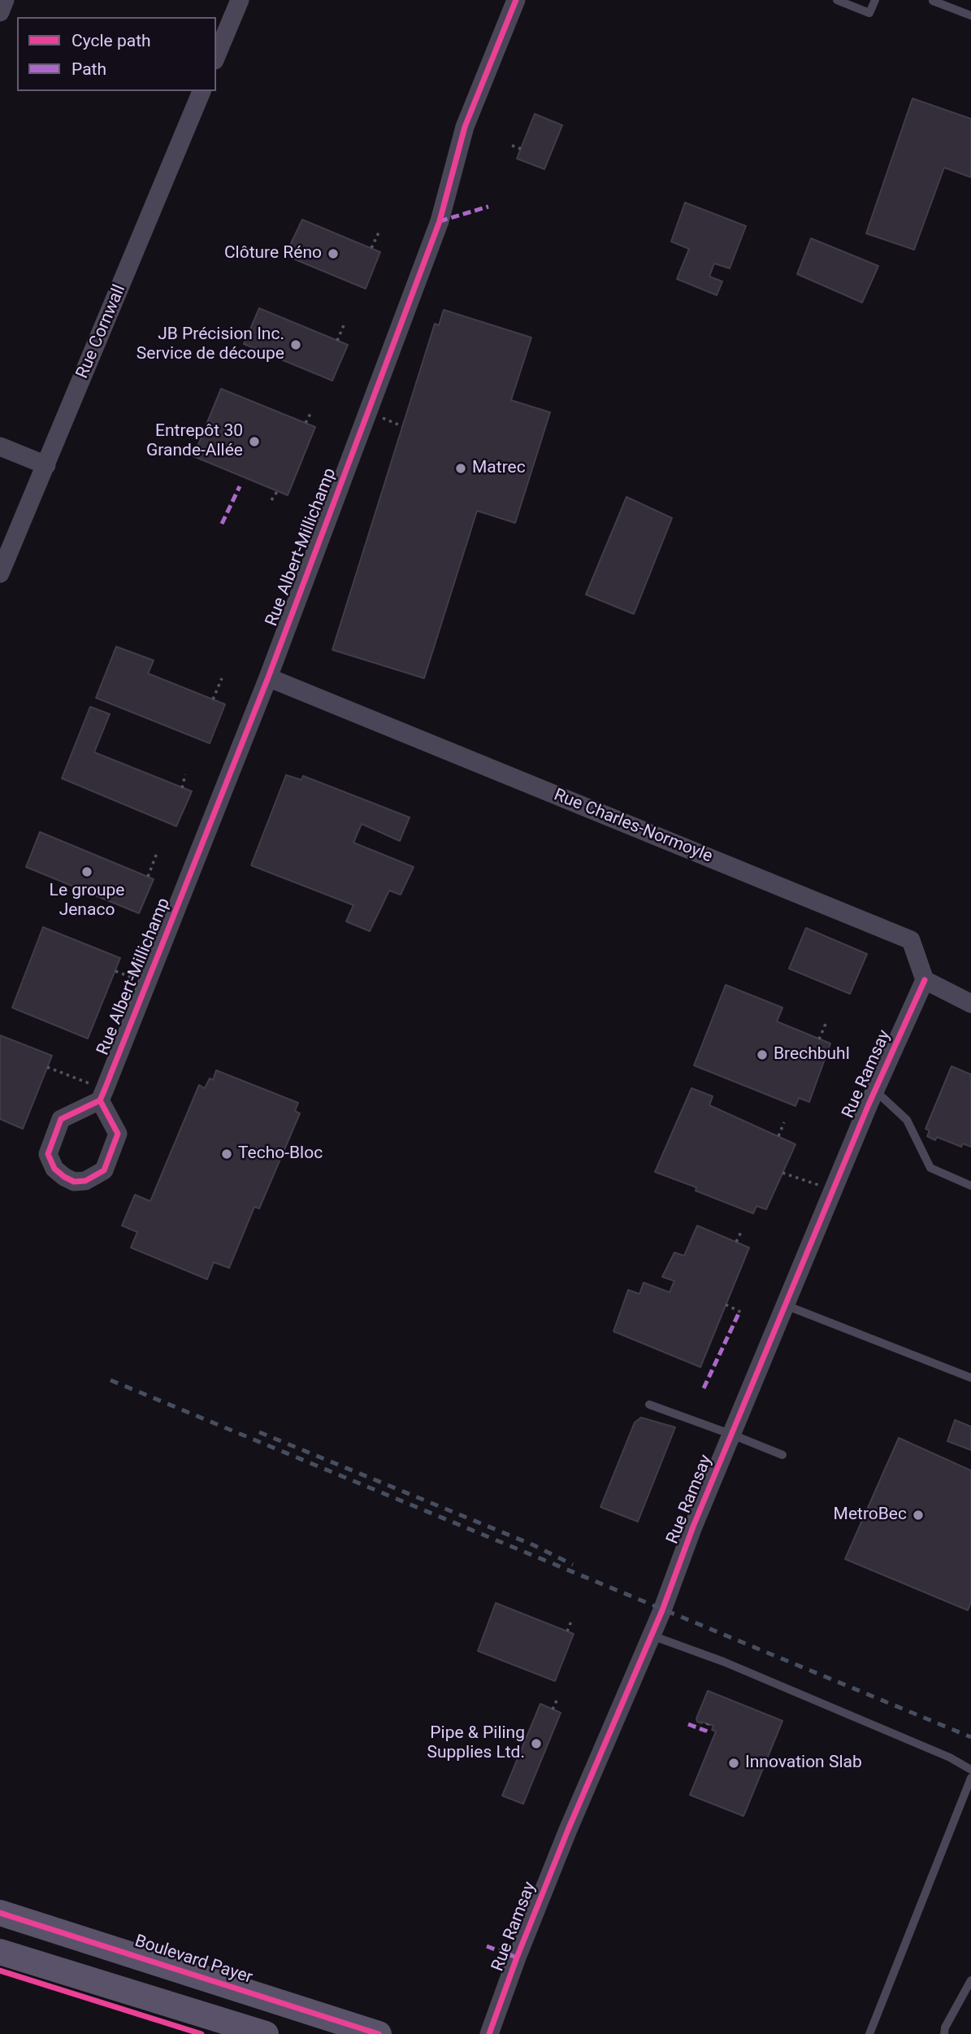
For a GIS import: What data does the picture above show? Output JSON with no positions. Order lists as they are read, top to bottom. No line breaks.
{"streets":{"street":["Rue Cornwall","Rue Albert-Millichamp","Rue Charles-Normoyle","Rue Ramsay","Boulevard Payer"]},"crossings":[["Rue Albert-Millichamp","Rue Charles-Normoyle"],["Rue Charles-Normoyle","Rue Ramsay"]],"places":["Clôture Réno","JB Précision Inc. Service de découpe","Entrepôt 30 Grande-Allée","Matrec","Le groupe Jenaco","Brechbuhl","Techo-Bloc","MetroBec","Pipe & Piling Supplies Ltd.","Innovation Slab"],"legend":["Cycle path","Path"]}
